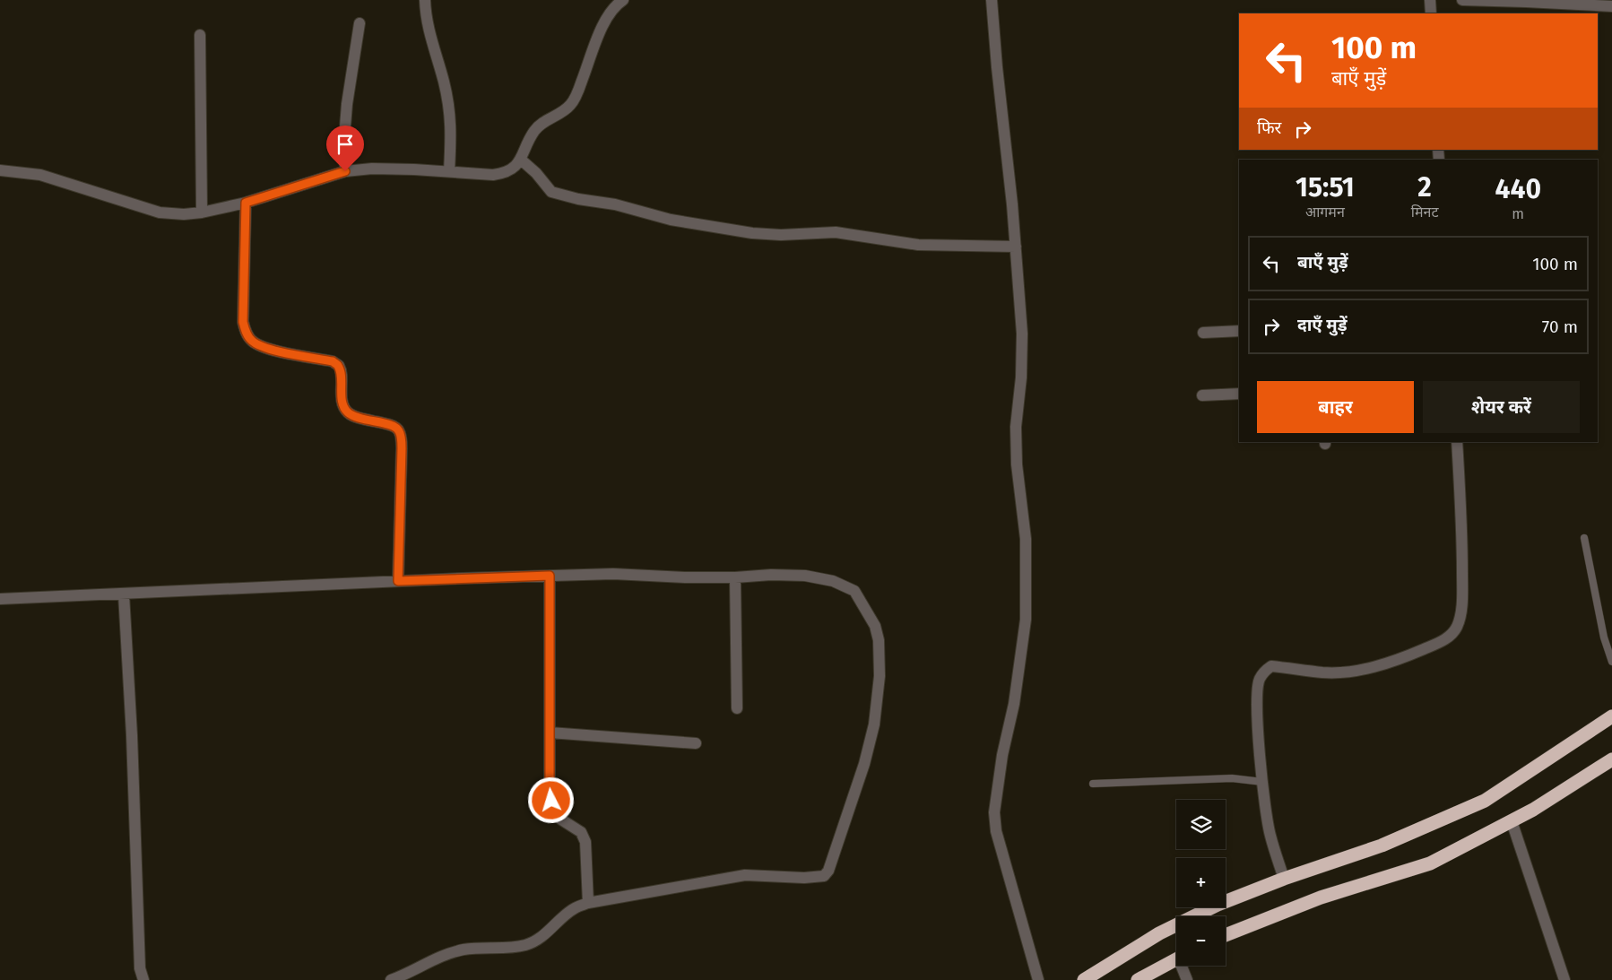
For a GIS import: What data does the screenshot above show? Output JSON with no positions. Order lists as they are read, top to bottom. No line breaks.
{"page":{"turn":["100 m","बाएँ मुड़ें"],"then":"फिर","eta":["15:51","आगमन","2","मिनट","440","m"],"list":[{"name":"बाएँ मुड़ें","value":"100 m"},{"name":"दाएँ मुड़ें","value":"70 m"}],"buttons":["बाहर","शेयर करें"],"map_buttons":["+","−"]}}
